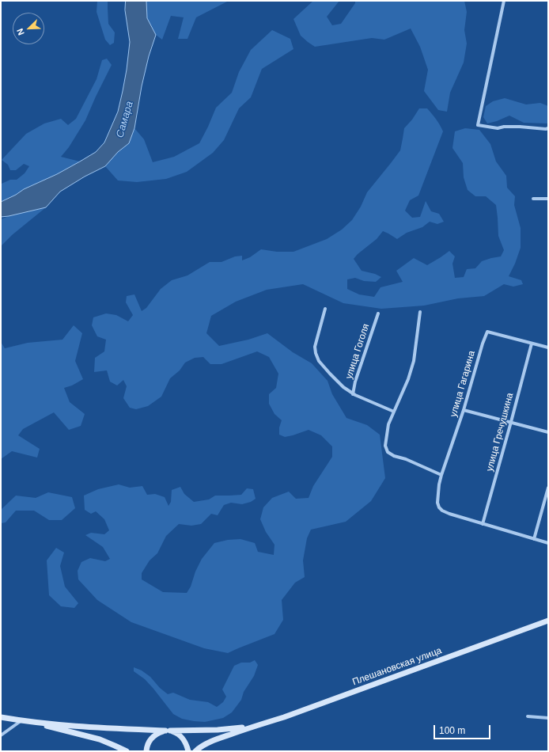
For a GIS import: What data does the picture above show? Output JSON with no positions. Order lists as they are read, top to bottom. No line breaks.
{"streets":{"main road":["Плешановская улица"],"street":["улица Гоголя","улица Гагарина","улица Гречушкина"]},"crossings":[["улица Гагарина","улица Гречушкина"]],"water":["Самара"],"scale_bar":"100 m","north":"bottom left"}
